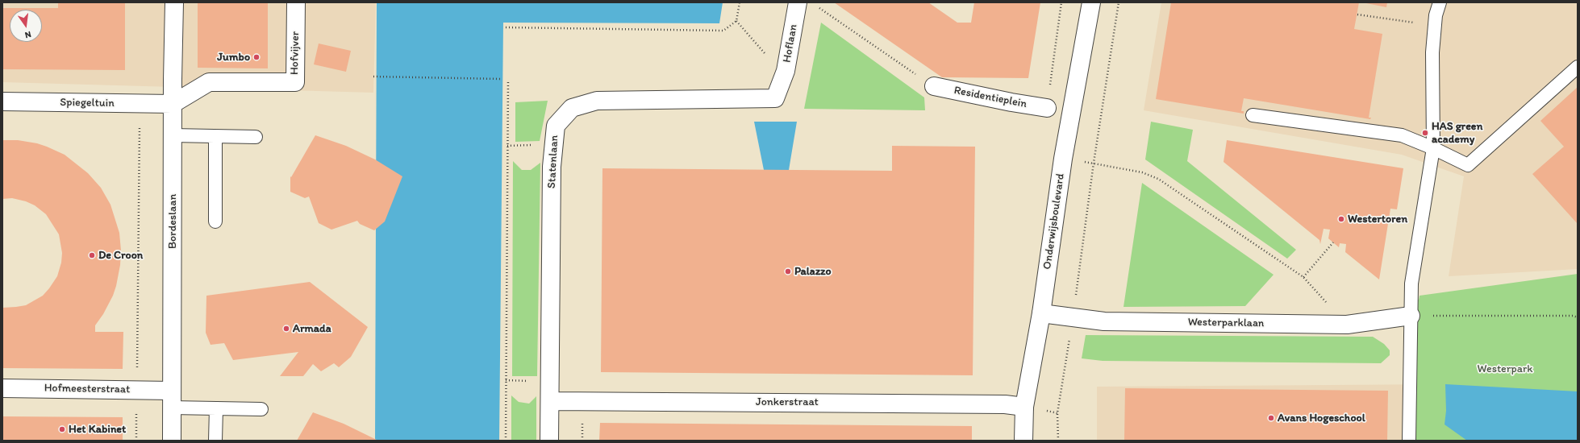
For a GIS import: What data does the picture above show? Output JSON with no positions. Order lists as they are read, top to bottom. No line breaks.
{"streets":{"street":["Hoflaan","Hofvijver","Residentieplein","Spiegeltuin","Statenlaan","Bordeslaan","Onderwijsboulevard","Westerparklaan","Hofmeesterstraat","Jonkerstraat"]},"crossings":[["Hoflaan","Statenlaan"],["Hofvijver","Spiegeltuin"],["Hofvijver","Bordeslaan"],["Spiegeltuin","Bordeslaan"],["Statenlaan","Jonkerstraat"],["Bordeslaan","Hofmeesterstraat"],["Onderwijsboulevard","Westerparklaan"],["Onderwijsboulevard","Jonkerstraat"]],"parks":["Westerpark"],"places":["Jumbo","HAS green academy","Westertoren","De Croon","Palazzo","Armada","Avans Hogeschool","Het Kabinet"],"north":"bottom"}
